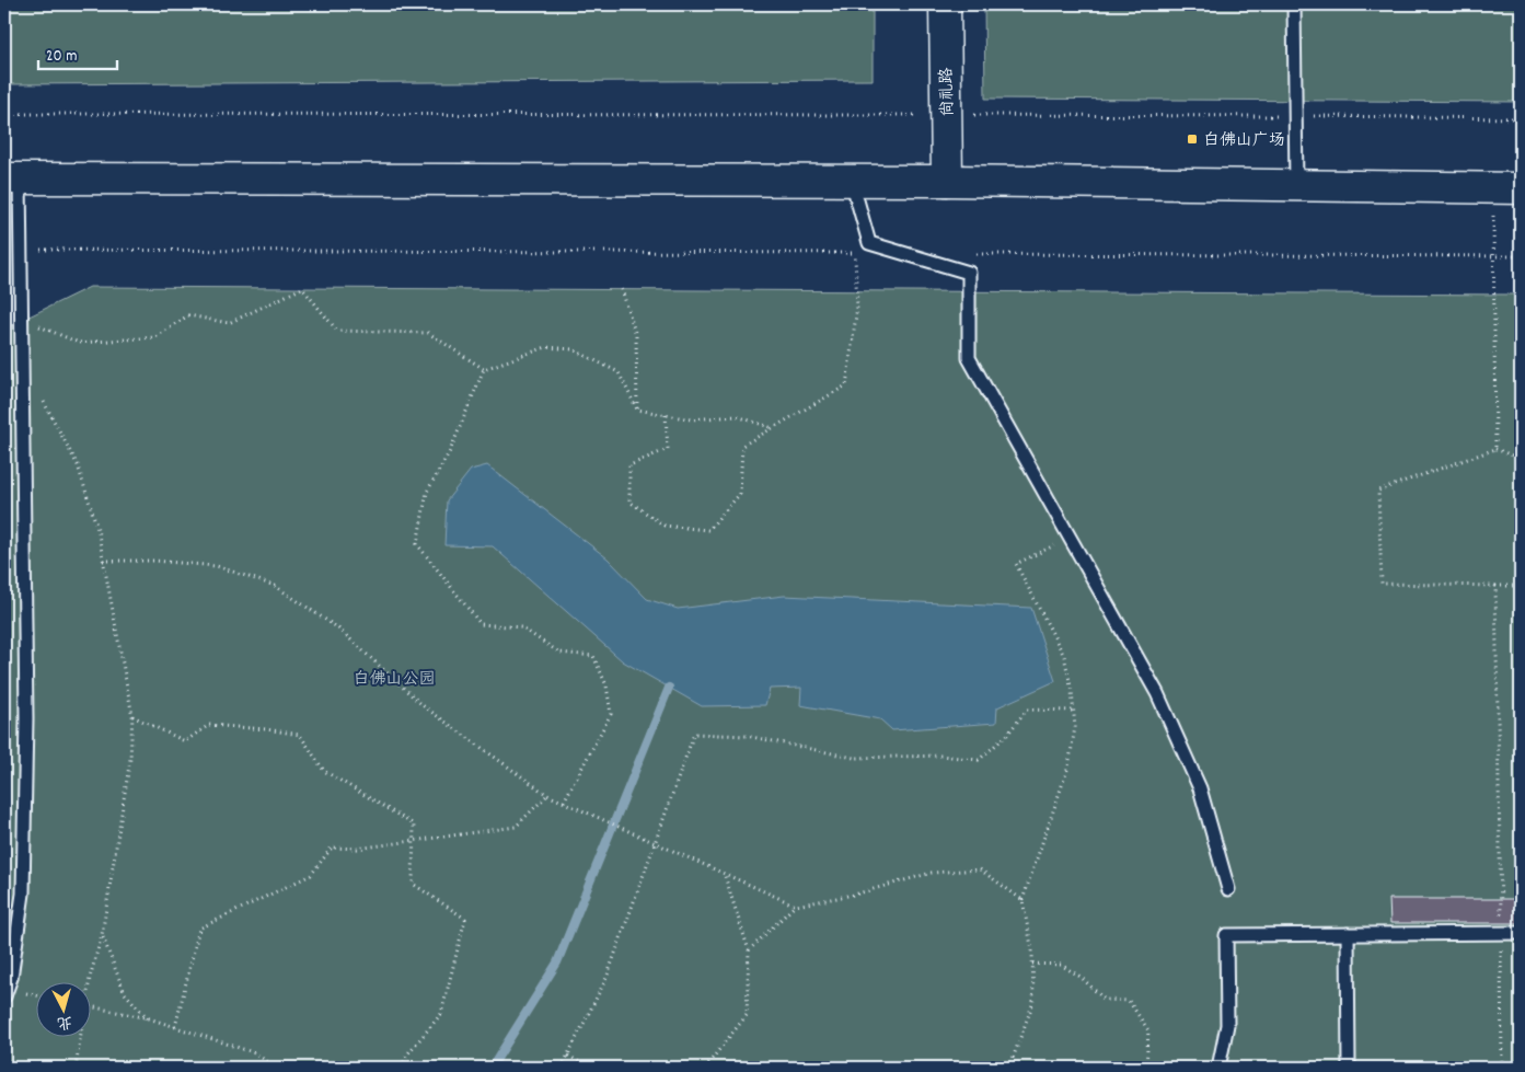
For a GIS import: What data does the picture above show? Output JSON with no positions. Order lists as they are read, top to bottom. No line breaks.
{"streets":{"main road":["尚礼路"]},"parks":["白佛山公园"],"places":{"transit":["白佛山广场"]},"scale_bar":"20 m","north":"bottom"}
